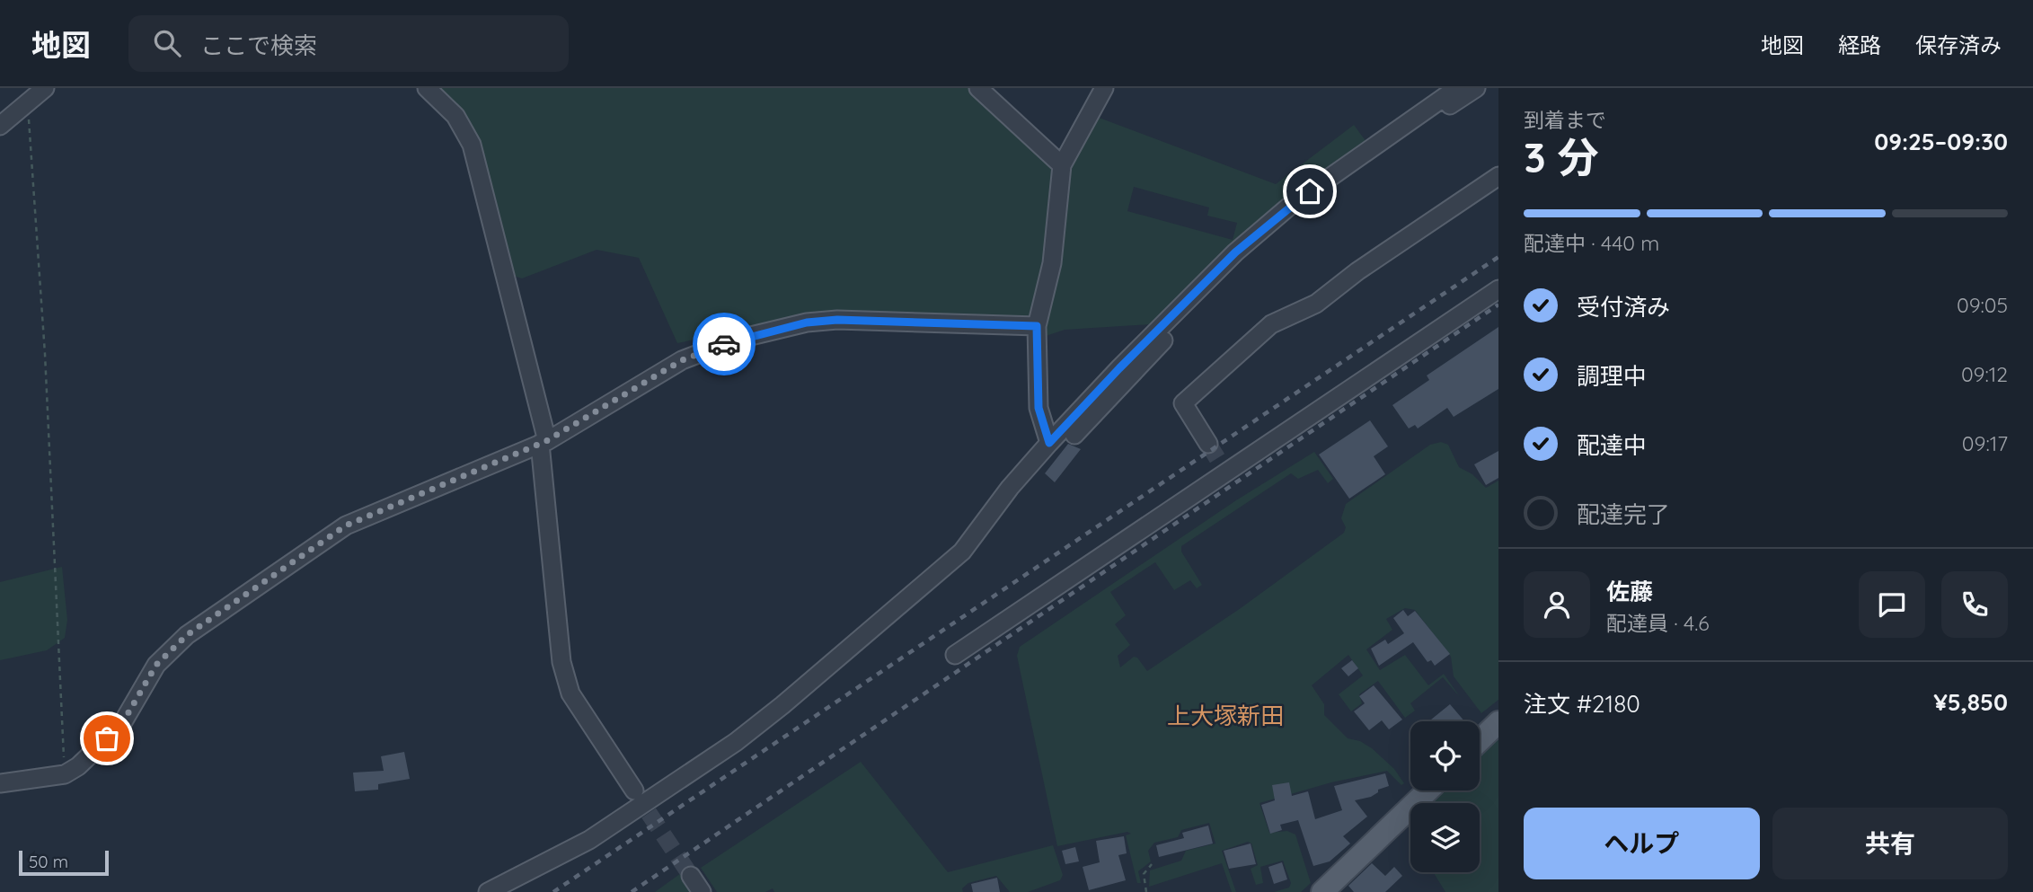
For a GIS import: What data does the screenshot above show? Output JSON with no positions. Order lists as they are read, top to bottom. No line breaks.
{"districts":["上大塚新田"],"scale_bar":"50 m","page":{"header":"地図","search":"ここで検索","nav":["地図","経路","保存済み"],"heading":["3 分","到着まで","09:25–09:30"],"panel":["佐藤","配達員 · 4.6","注文 #2180","¥5,850"],"bar":"配達中 · 440 m","list":[["受付済み","09:05"],["調理中","09:12"],["配達中","09:17"],"配達完了"],"buttons":["ヘルプ","共有"],"scale":"50 m"}}
